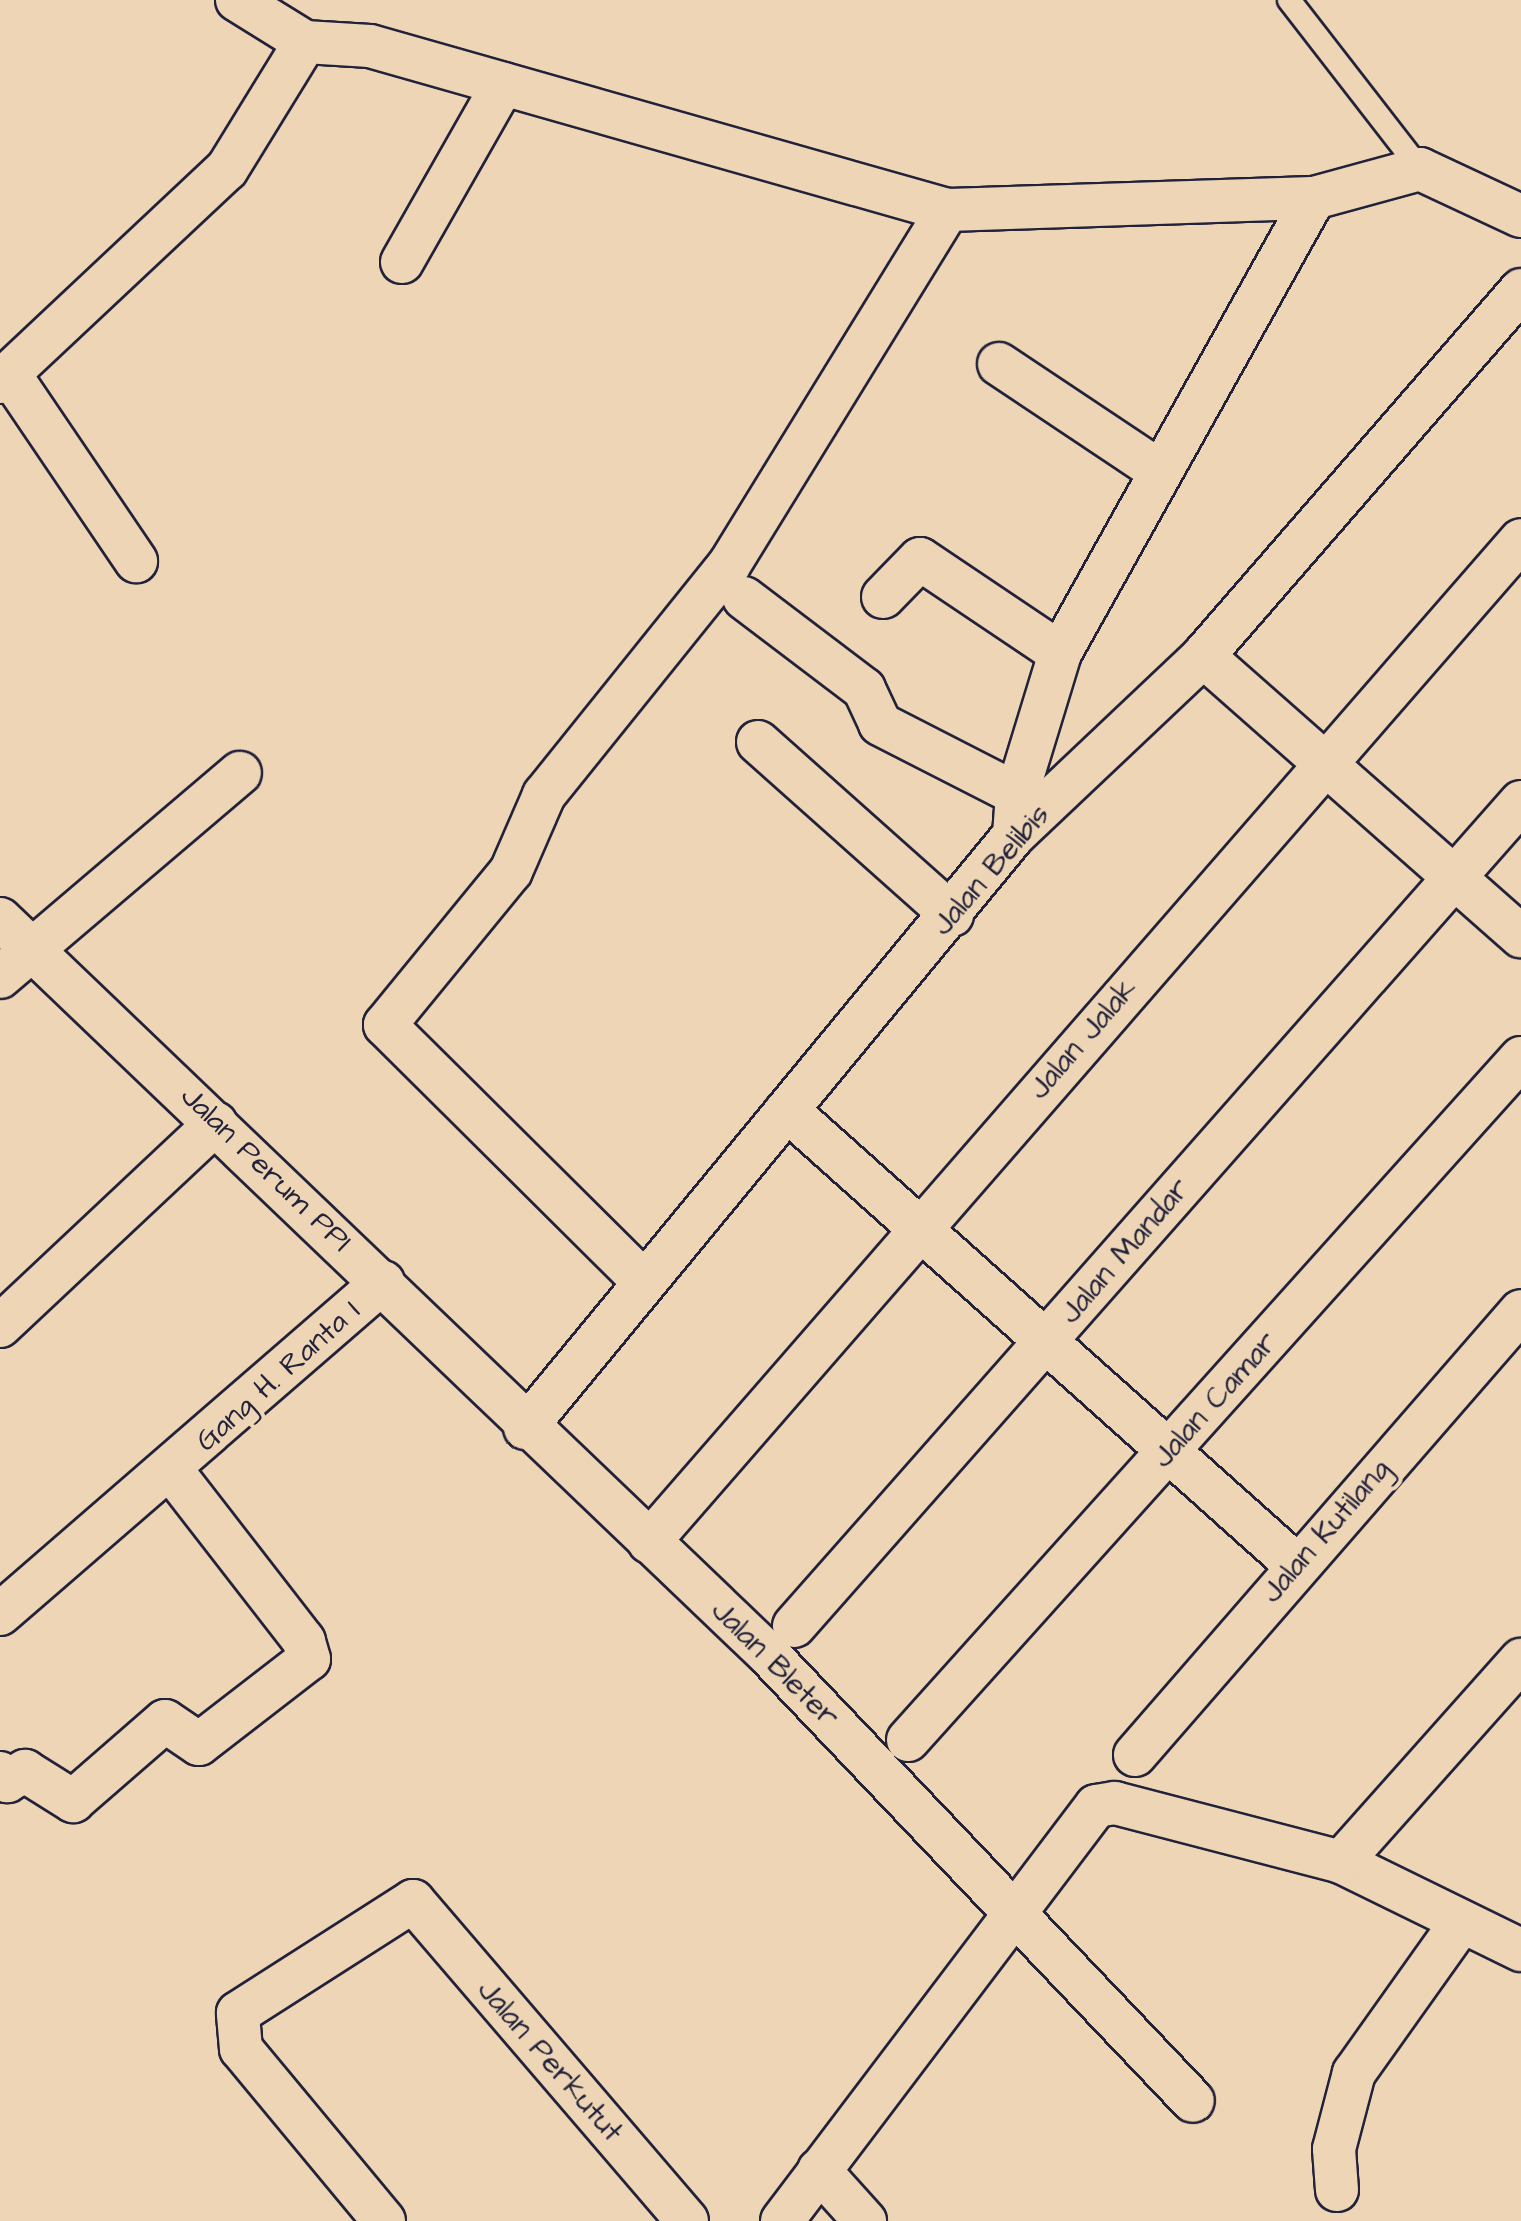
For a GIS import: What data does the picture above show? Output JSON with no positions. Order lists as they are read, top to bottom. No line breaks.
{"streets":{"street":["Jalan Belibis","Jalan Jalak","Jalan Perum PPI","Jalan Mandar","Gang H. Ranta I","Jalan Camar","Jalan Kutilang","Jalan Bleter","Jalan Perkutut"]},"crossings":[["Jalan Belibis","Jalan Perum PPI"],["Jalan Belibis","Jalan Bleter"],["Jalan Jalak","Jalan Bleter"],["Jalan Perum PPI","Gang H. Ranta I"],["Jalan Perum PPI","Jalan Bleter"]]}
